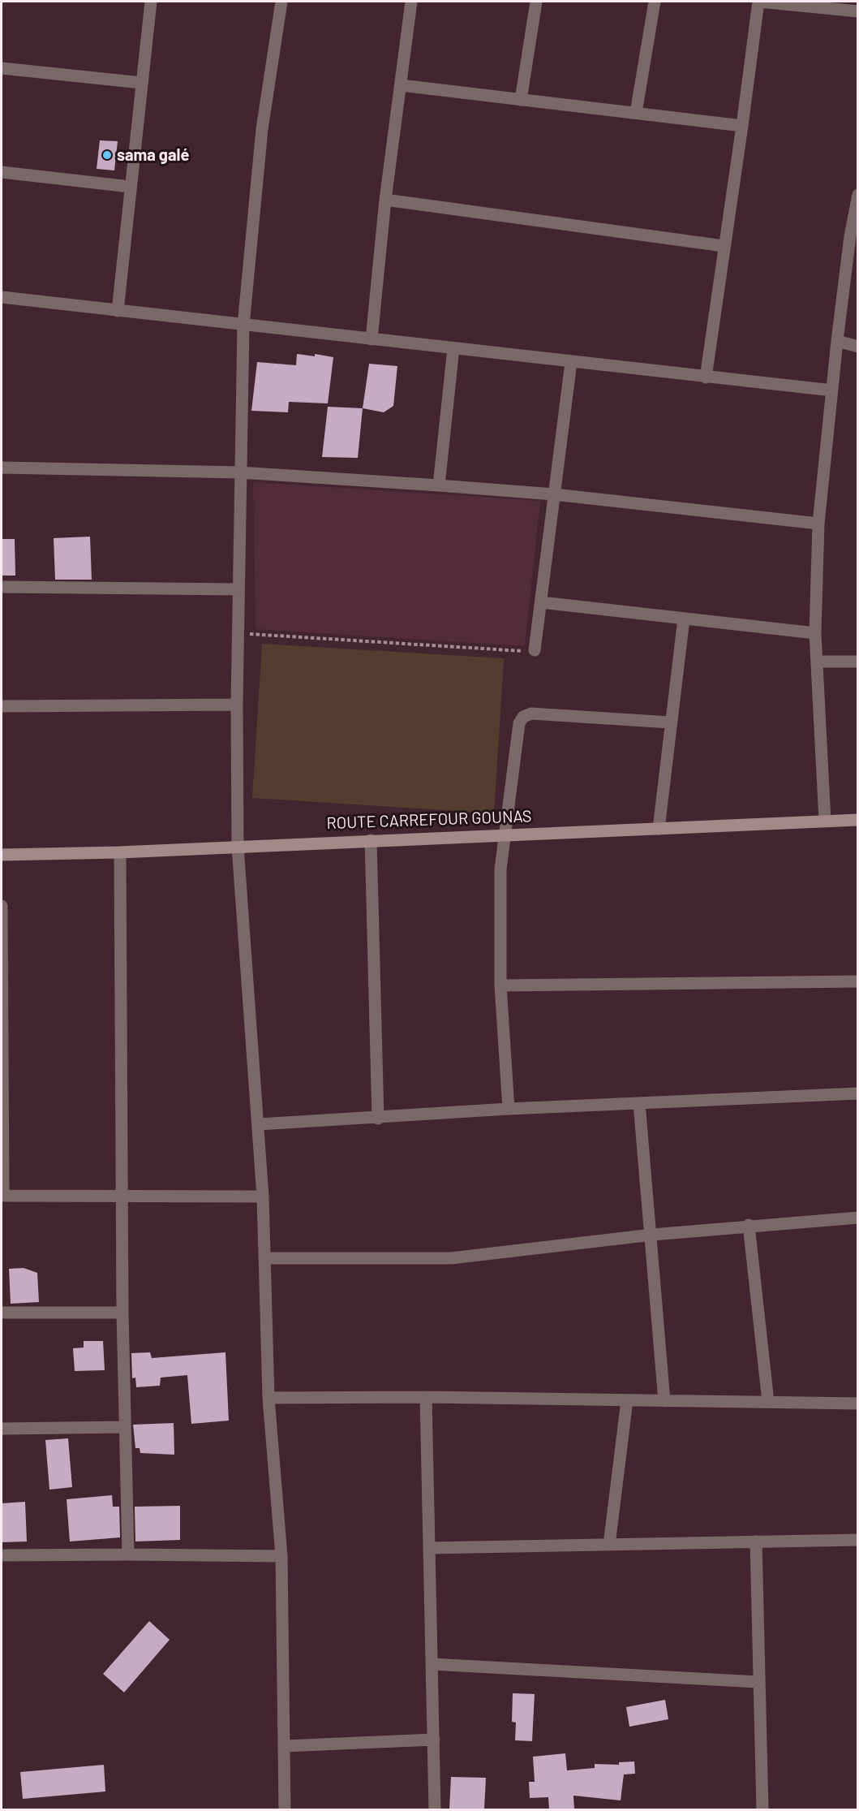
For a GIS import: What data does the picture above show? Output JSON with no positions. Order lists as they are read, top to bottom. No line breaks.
{"streets":{"main road":["ROUTE CARREFOUR GOUNAS"]},"places":["sama galé"]}
